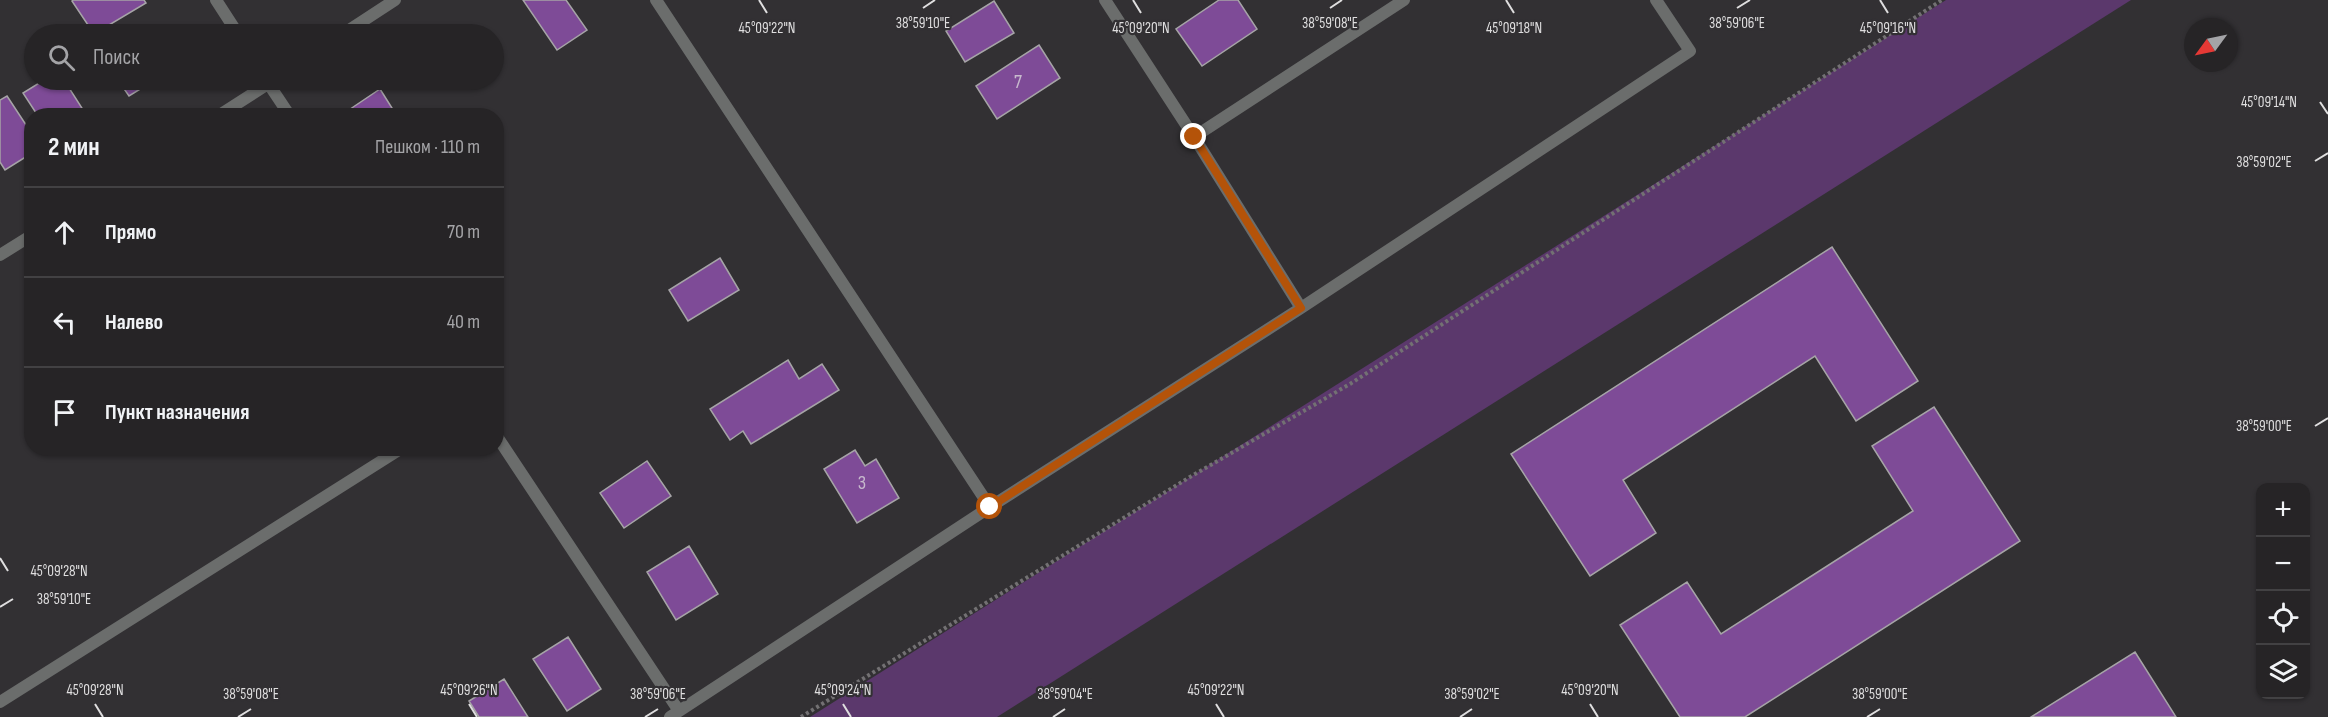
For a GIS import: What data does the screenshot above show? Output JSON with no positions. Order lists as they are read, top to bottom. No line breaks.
{"house_numbers":["7","3"],"north":"bottom left","page":{"search":"Поиск","heading":["2 мин","Пешком · 110 m"],"list":[["Прямо","70 m"],["Налево","40 m"],"Пункт назначения"],"map_buttons":["+","−"]},"coordinates":["38°59'10\"E","38°59'08\"E","38°59'06\"E","45°09'18\"N","45°09'22\"N","45°09'20\"N","45°09'16\"N","45°09'14\"N","38°59'02\"E","38°59'00\"E","45°09'28\"N","45°09'26\"N","45°09'24\"N","38°59'04\"E"]}
